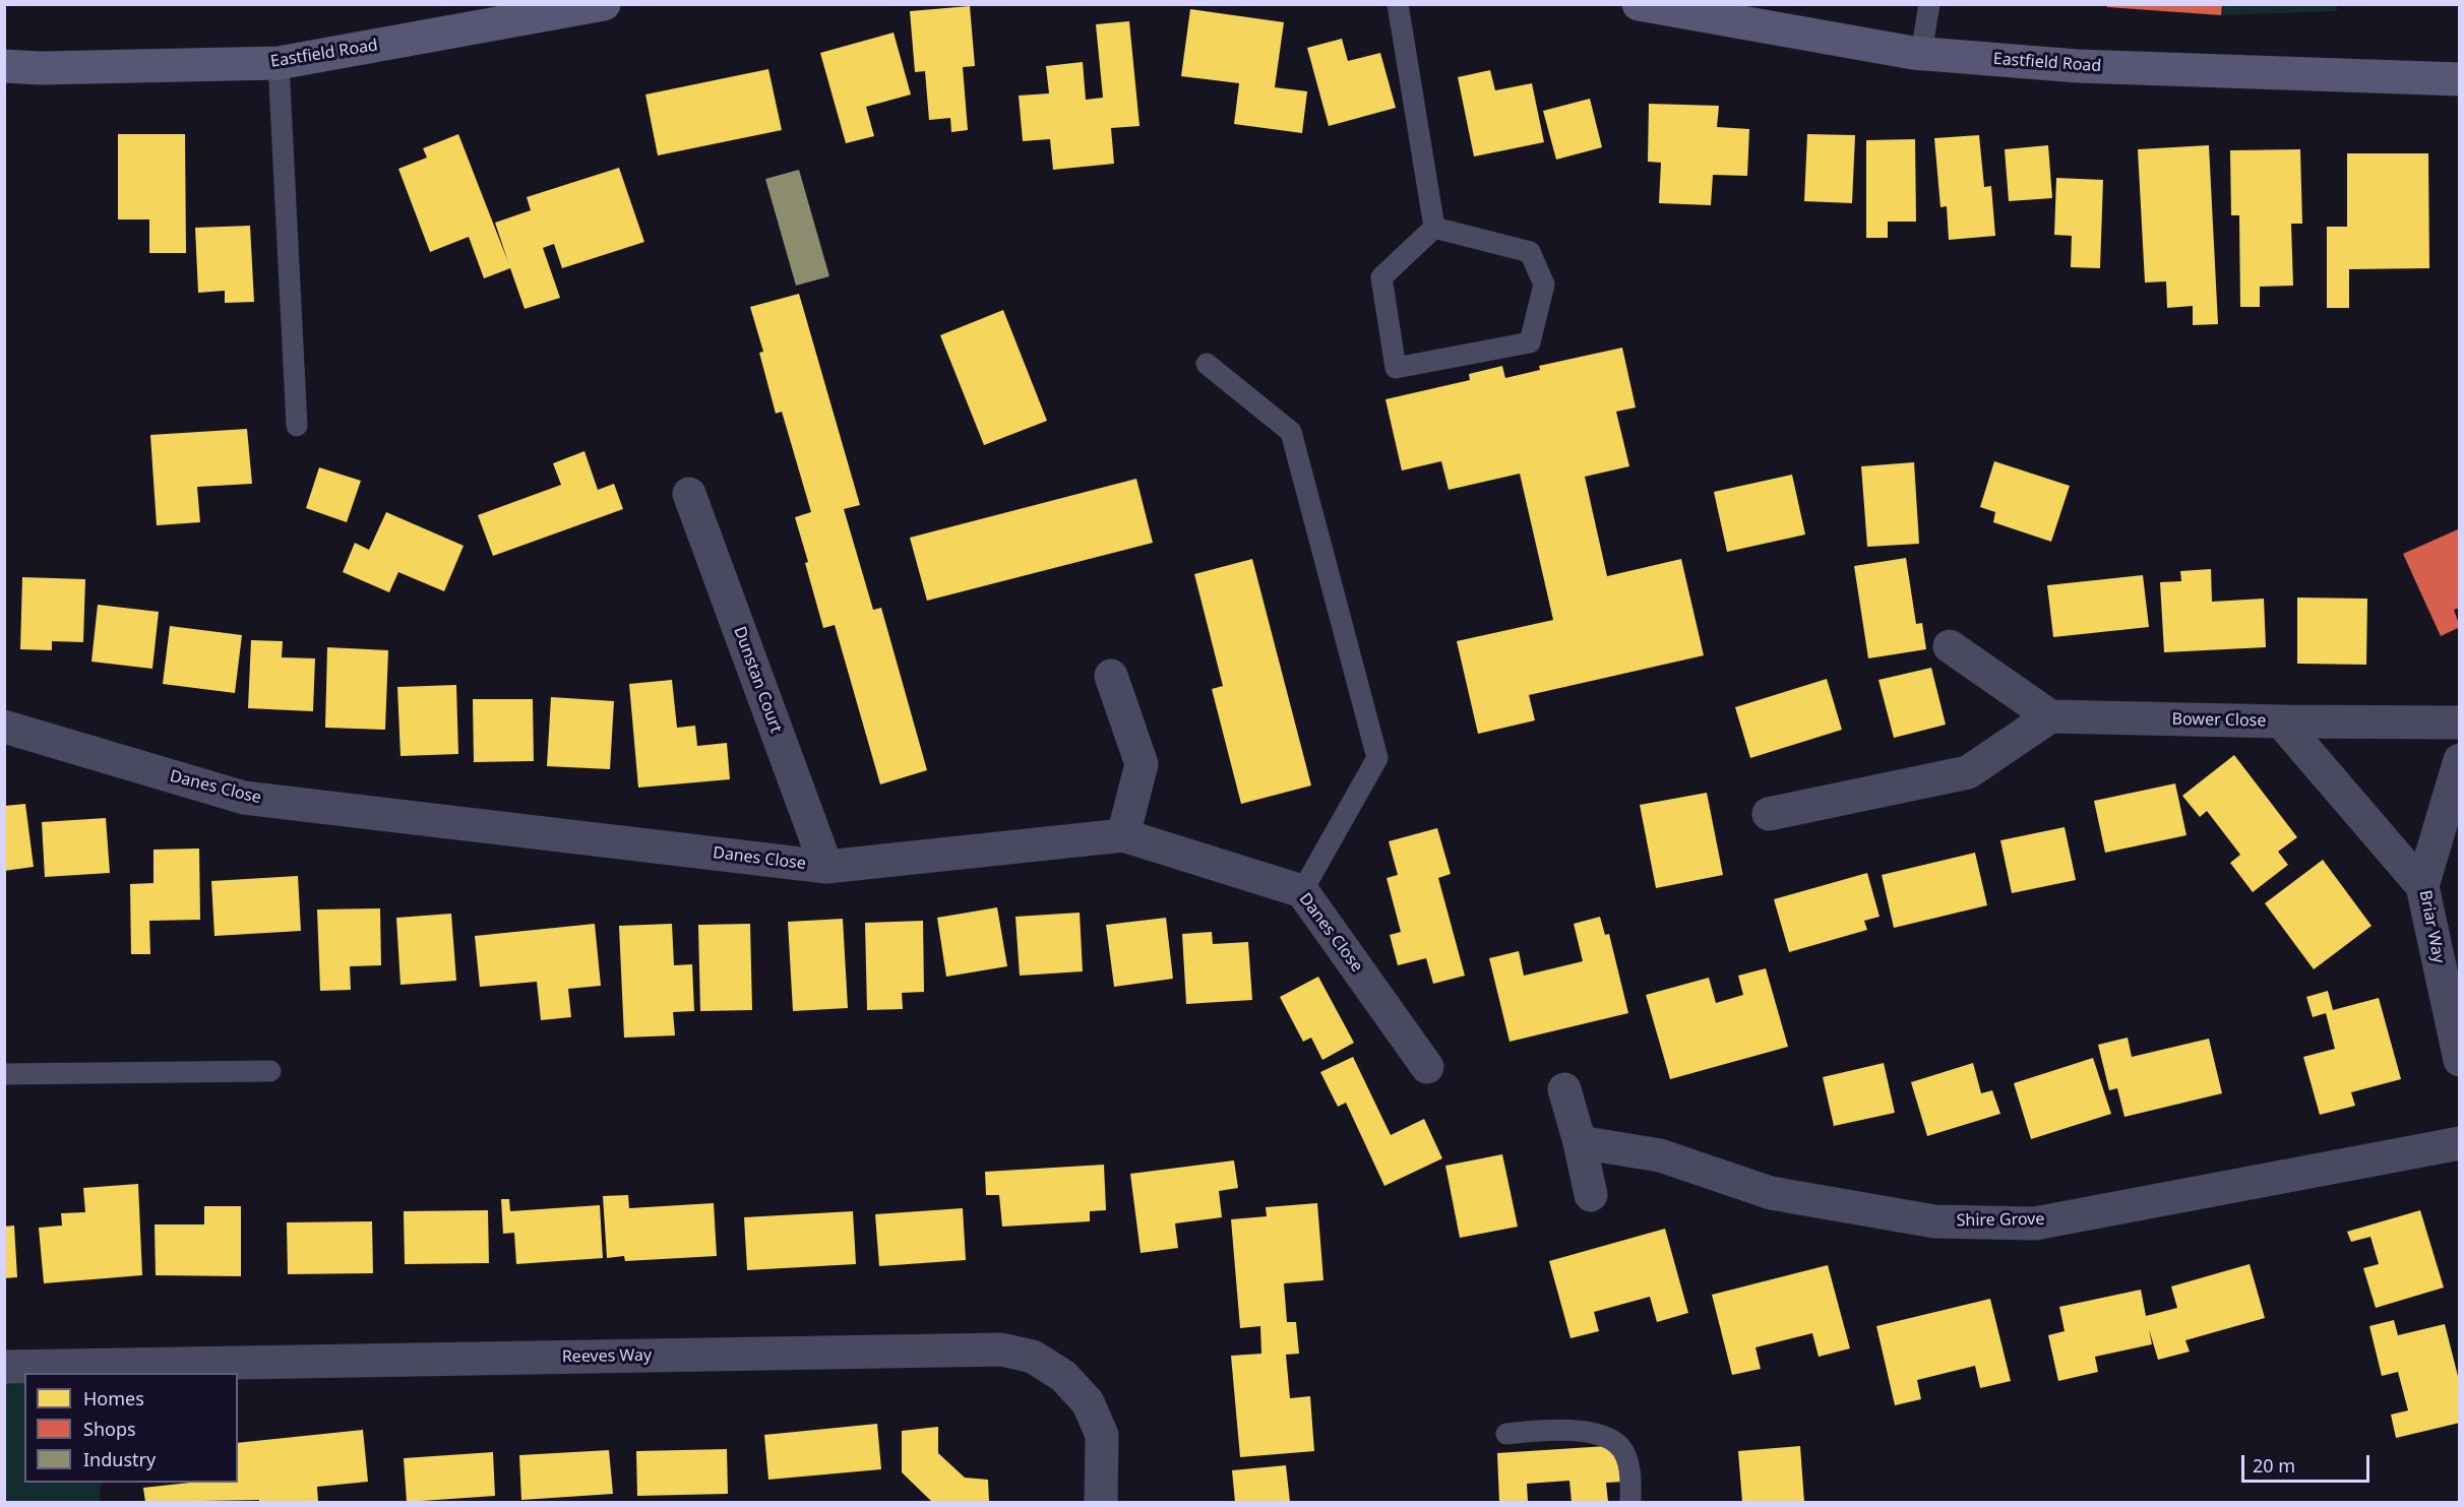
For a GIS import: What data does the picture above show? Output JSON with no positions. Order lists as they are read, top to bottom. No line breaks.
{"streets":{"street":["Eastfield Road","Dunstan Court","Bower Close","Danes Close","Briar Way","Shire Grove","Reeves Way"]},"crossings":[["Dunstan Court","Danes Close"],["Bower Close","Briar Way"]],"legend":["Homes","Shops","Industry"],"scale_bar":"20 m"}
